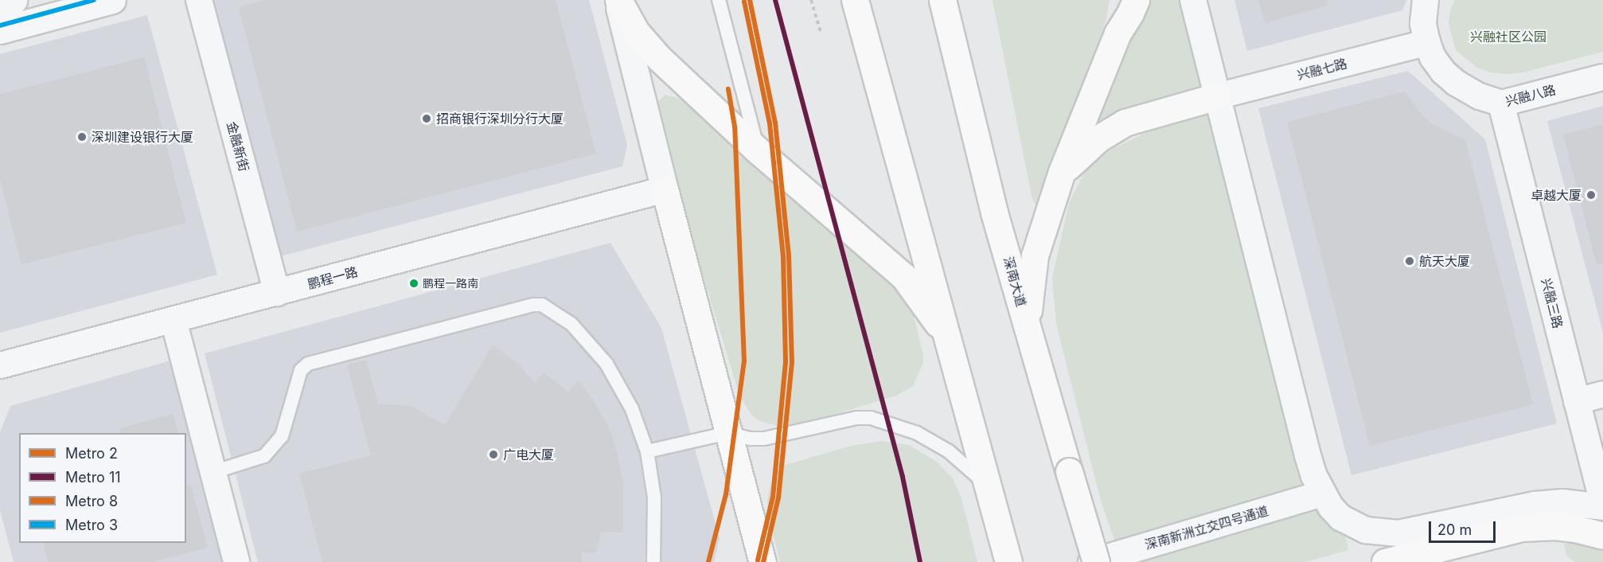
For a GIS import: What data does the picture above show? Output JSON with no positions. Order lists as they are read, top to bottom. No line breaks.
{"streets":{"main road":["深南大道"],"street":["兴融七路","兴融八路","金融新街","鹏程一路","兴融三路","深南新洲立交四号通道"]},"crossings":[["兴融七路","兴融八路"],["兴融八路","兴融三路"],["金融新街","鹏程一路"],["深南大道","深南新洲立交四号通道"]],"parks":["兴融社区公园"],"places":["招商银行深圳分行大厦","深圳建设银行大厦","卓越大厦","航天大厦","鹏程一路南","广电大厦"],"lines":["metro line 2","metro line 11","metro line 3","metro line 8"],"legend":["Metro 2","Metro 11","Metro 8","Metro 3"],"scale_bar":"20 m"}
